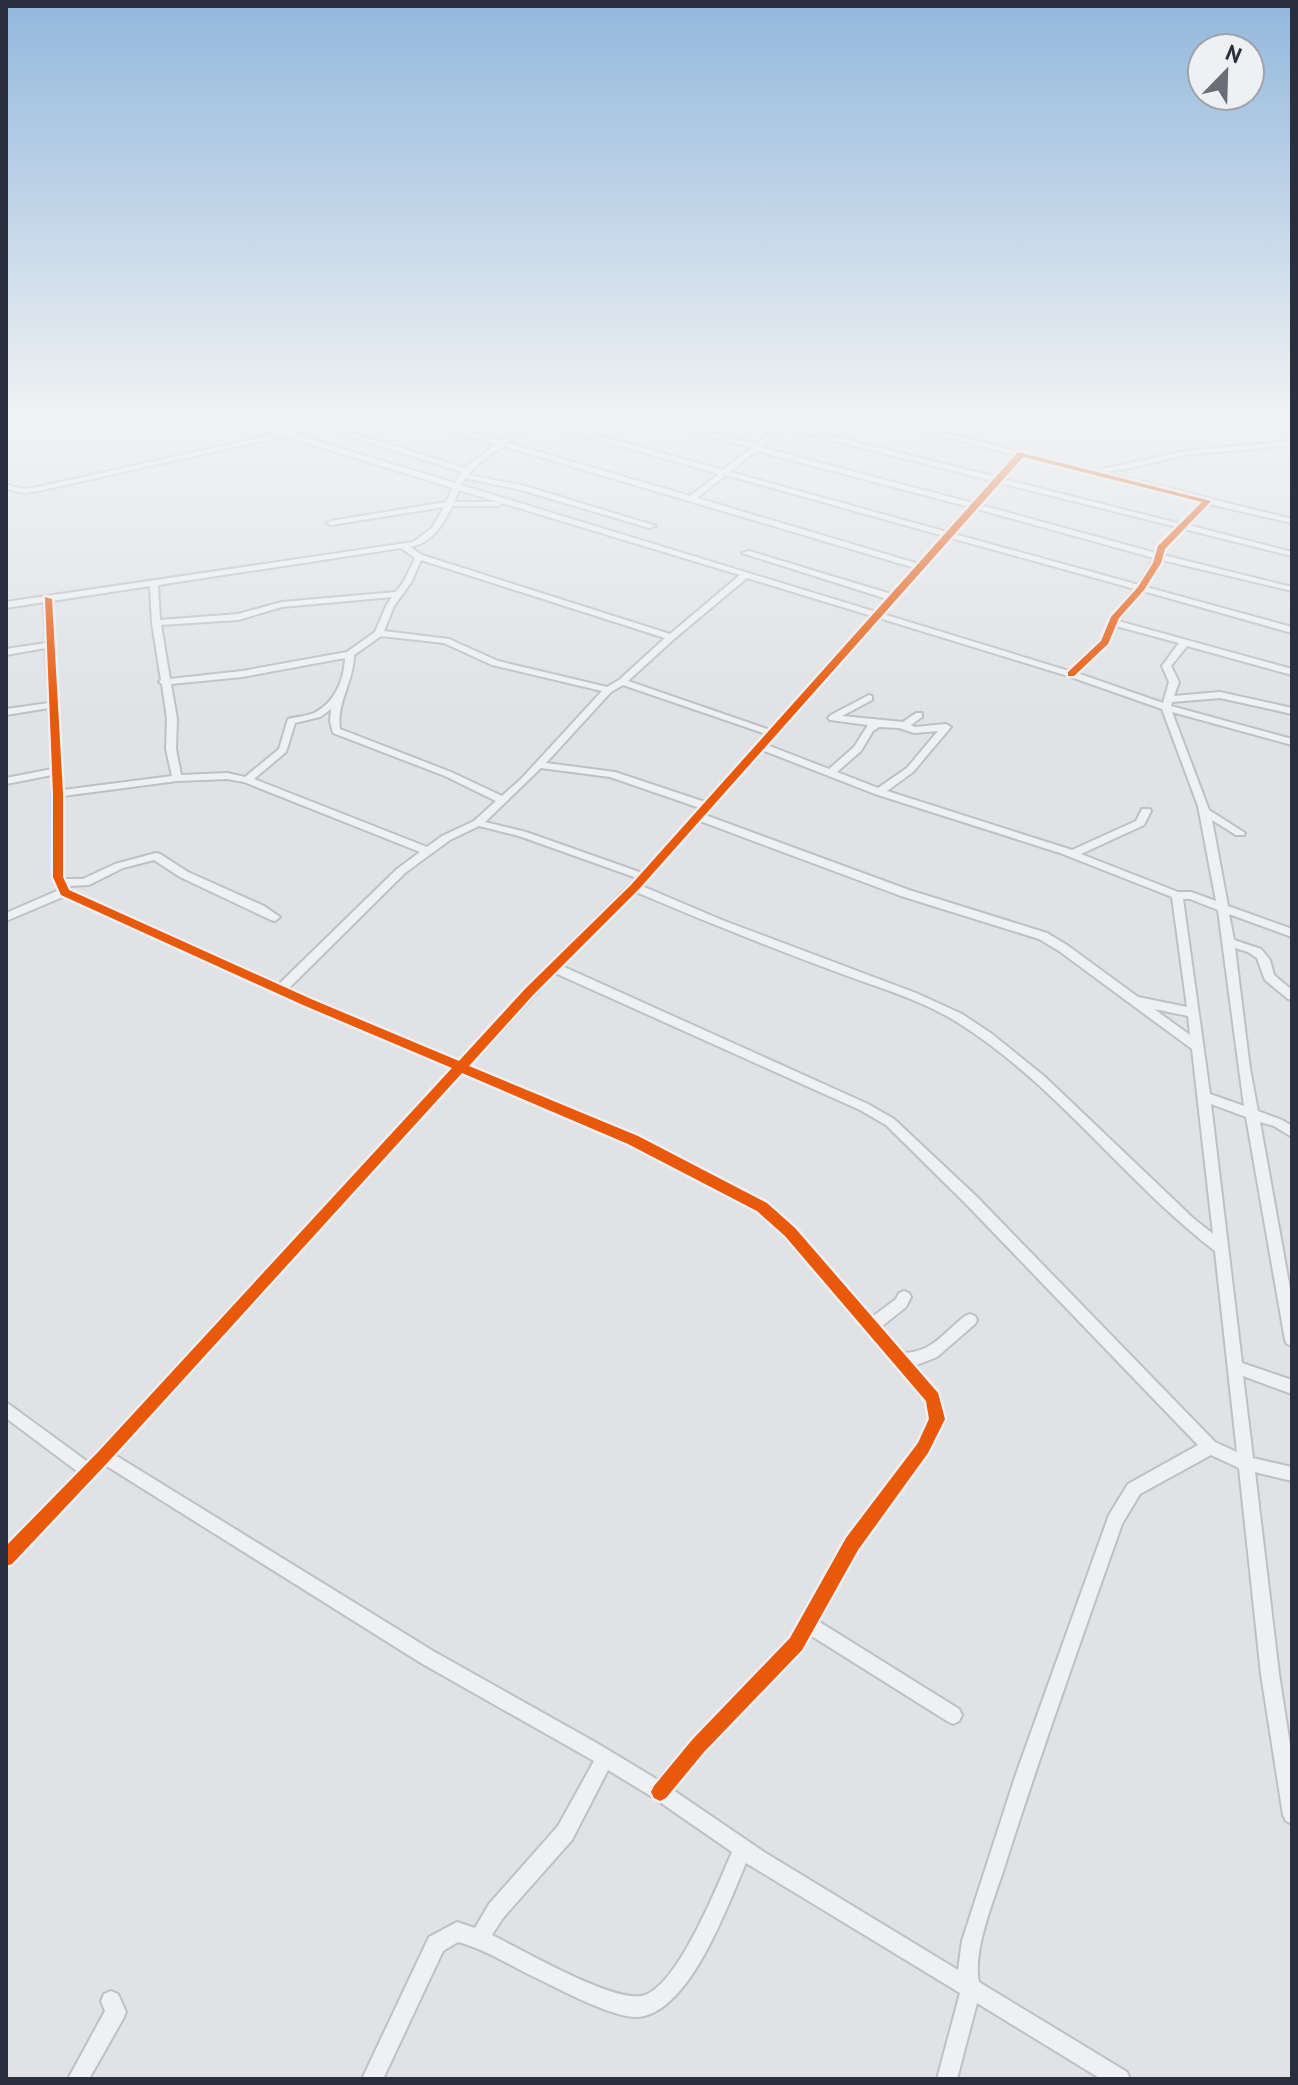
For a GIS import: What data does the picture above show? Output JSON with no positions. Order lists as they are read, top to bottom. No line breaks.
{"north":"top right"}
